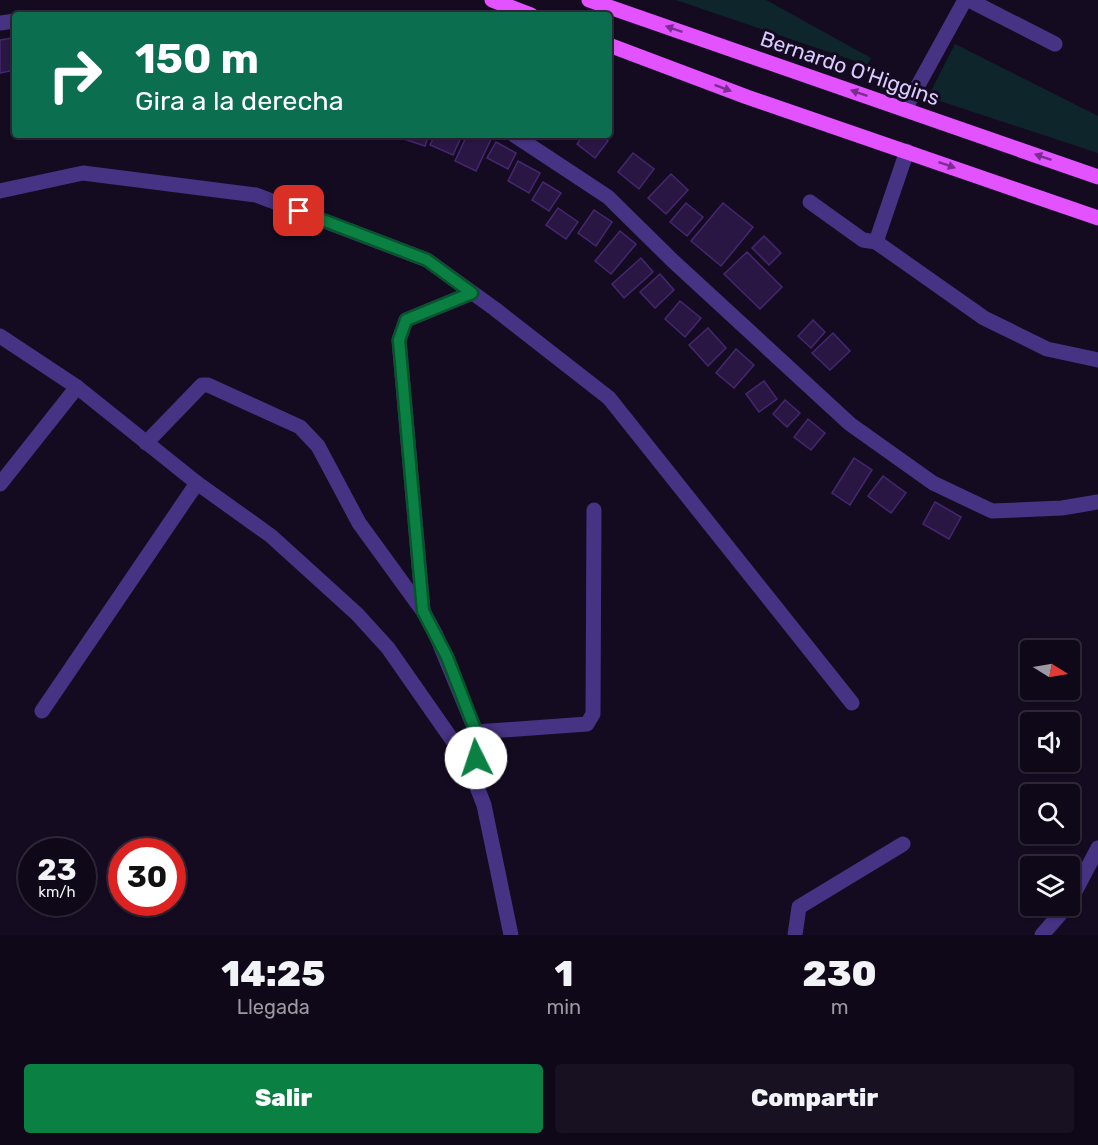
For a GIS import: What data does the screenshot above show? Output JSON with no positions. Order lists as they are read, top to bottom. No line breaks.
{"streets":{"main road":["Bernardo O'Higgins"]},"north":"right","page":{"turn":["150 m","Gira a la derecha"],"speed":"23 km/h","limit":"30","eta":["14:25","Llegada","1","min","230","m"],"buttons":["Salir","Compartir"]}}
